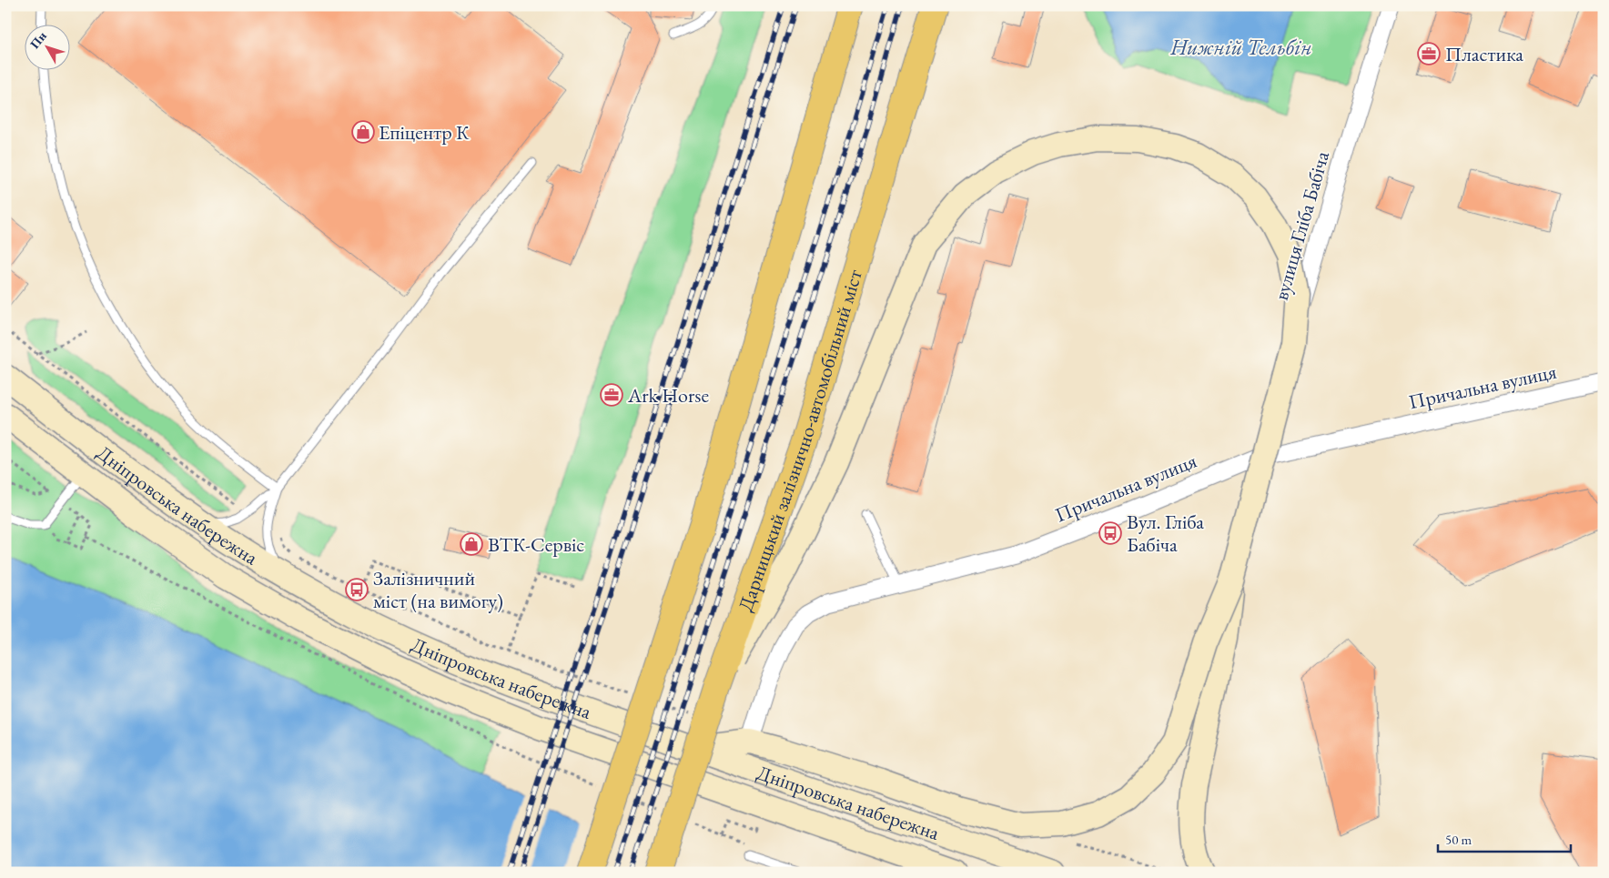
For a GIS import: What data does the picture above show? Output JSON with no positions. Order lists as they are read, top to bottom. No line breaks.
{"streets":{"main road":["Дарницький залізнично-автомобільний міст","Дніпровська набережна"],"street":["вулиця Гліба Бабіча","Причальна вулиця"]},"crossings":[["вулиця Гліба Бабіча","Причальна вулиця"]],"water":["Нижній Тельбін"],"places":{"office":["Пластика","Ark Horse"],"shop":["Епіцентр К","ВТК-Сервіс"],"bus stop":["Вул. Гліба Бабіча","Залізничний міст (на вимогу)"]},"scale_bar":"50 m","north":"top left"}
